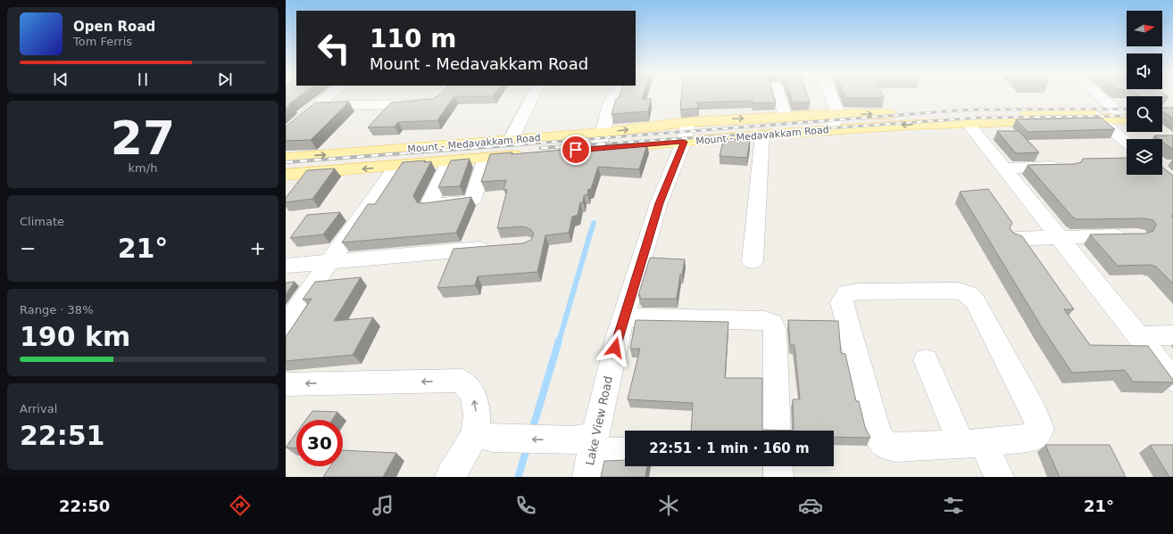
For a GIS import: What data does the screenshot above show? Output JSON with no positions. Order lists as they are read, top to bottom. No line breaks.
{"streets":{"main road":["Mount - Medavakkam Road"],"street":["Lake View Road"]},"crossings":[["Mount - Medavakkam Road","Lake View Road"]],"north":"right","page":{"turn":["110 m","Mount - Medavakkam Road"],"song":["Open Road","Tom Ferris"],"tile":[["27","km/h"],"Climate",["Range · 38%","190 km"],["Arrival","22:51"]],"heat":["−","21°","+"],"limit":"30","trip":"22:51 · 1 min · 160 m","tabs":["22:50","21°"]}}
